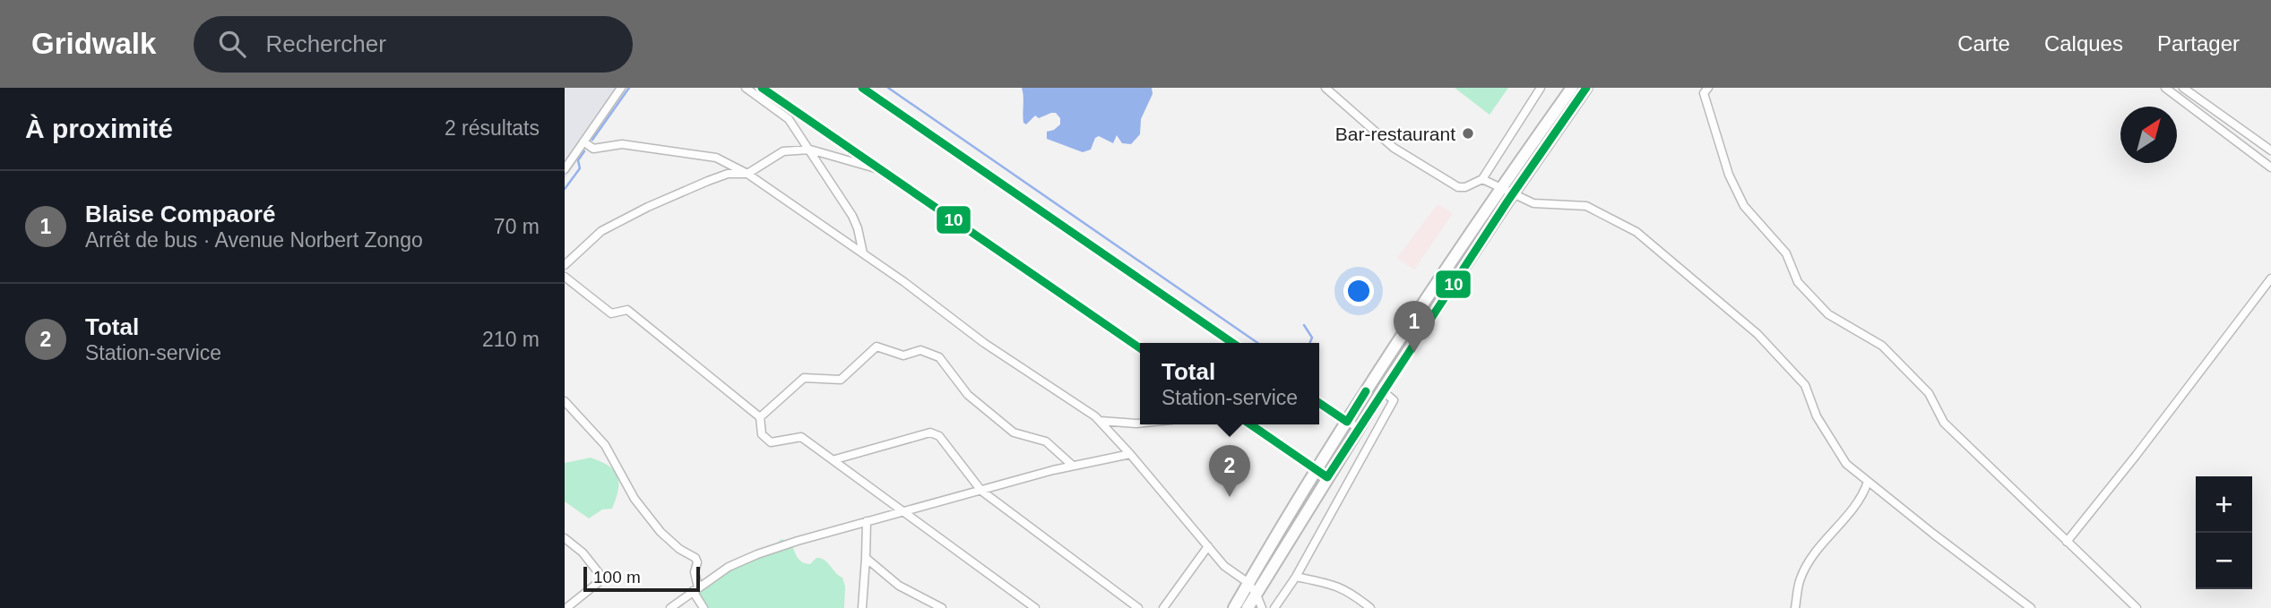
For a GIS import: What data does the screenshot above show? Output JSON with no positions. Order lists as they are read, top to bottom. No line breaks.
{"places":["Bar-restaurant"],"lines":["transit line 10"],"scale_bar":"100 m","north":"top right","page":{"header":"Gridwalk","search":"Rechercher","nav":["Carte","Calques","Partager"],"heading":["À proximité","2 résultats"],"list":[{"mark":"1","name":"Blaise Compaoré","note":"Arrêt de bus · Avenue Norbert Zongo","value":"70 m"},{"mark":"2","name":"Total","note":"Station-service","value":"210 m"}],"pins":["1","2"],"popup":["Total","Station-service"],"map_buttons":["+","−"],"scale":"100 m"}}
